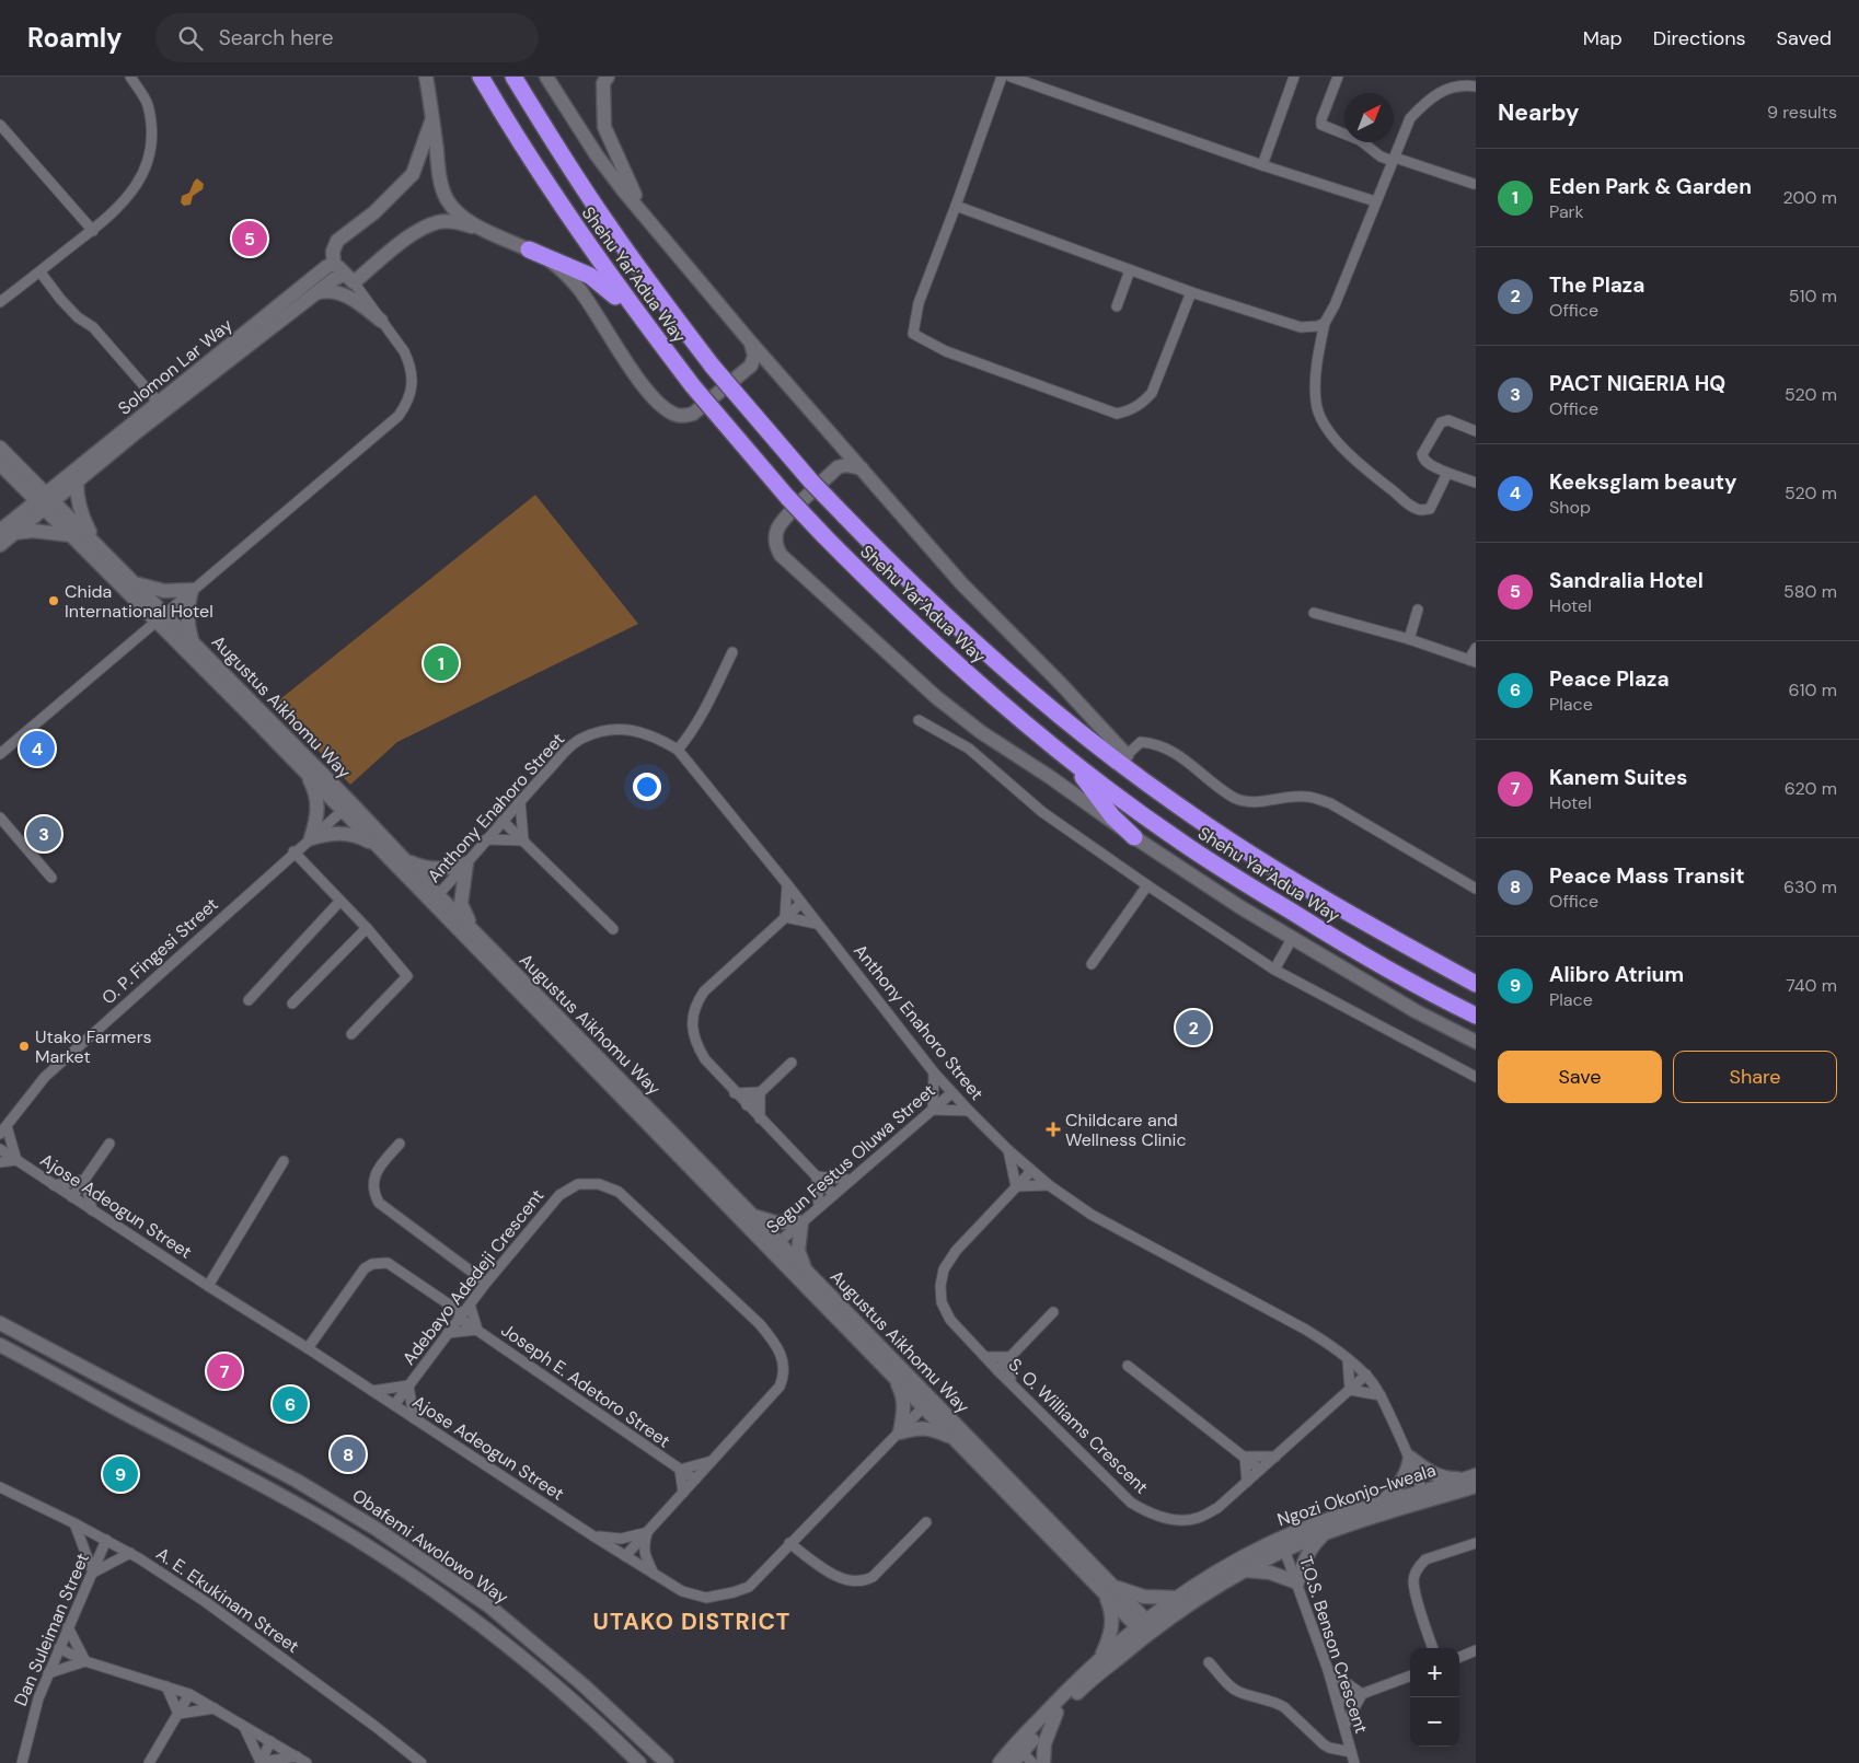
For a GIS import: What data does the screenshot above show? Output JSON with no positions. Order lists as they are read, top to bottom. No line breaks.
{"streets":{"highway":["Shehu Yar'Adua Way"],"street":["Solomon Lar Way","Augustus Aikhomu Way","Anthony Enahoro Street","O. P. Fingesi Street","Segun Festus Oluwa Street","Ajose Adeogun Street","Adebayo Adedeji Crescent","Joseph E. Adetoro Street","S. O. Williams Crescent","Ngozi Okonjo-Iweala","Obafemi Awolowo Way","A. E. Ekukinam Street","Dan Suleiman Street","T.O.S. Benson Crescent"]},"crossings":[["Solomon Lar Way","Augustus Aikhomu Way"],["Augustus Aikhomu Way","Anthony Enahoro Street"],["Augustus Aikhomu Way","O. P. Fingesi Street"],["Augustus Aikhomu Way","Segun Festus Oluwa Street"],["Augustus Aikhomu Way","Ajose Adeogun Street"],["Augustus Aikhomu Way","Ngozi Okonjo-Iweala"],["Anthony Enahoro Street","Segun Festus Oluwa Street"],["Anthony Enahoro Street","S. O. Williams Crescent"],["Anthony Enahoro Street","Ngozi Okonjo-Iweala"],["Ajose Adeogun Street","Adebayo Adedeji Crescent"],["Ajose Adeogun Street","Joseph E. Adetoro Street"],["Adebayo Adedeji Crescent","Joseph E. Adetoro Street"],["Ngozi Okonjo-Iweala","T.O.S. Benson Crescent"],["A. E. Ekukinam Street","Dan Suleiman Street"]],"districts":["UTAKO DISTRICT"],"places":{"other":["Chida International Hotel","Utako Farmers Market"],"health":["Childcare and Wellness Clinic"]},"north":"top right","page":{"header":"Roamly","search":"Search here","nav":["Map","Directions","Saved"],"heading":["Nearby","9 results"],"list":[{"mark":"1","name":"Eden Park & Garden","note":"Park","value":"200 m"},{"mark":"2","name":"The Plaza","note":"Office","value":"510 m"},{"mark":"3","name":"PACT NIGERIA HQ","note":"Office","value":"520 m"},{"mark":"4","name":"Keeksglam beauty","note":"Shop","value":"520 m"},{"mark":"5","name":"Sandralia Hotel","note":"Hotel","value":"580 m"},{"mark":"6","name":"Peace Plaza","note":"Place","value":"610 m"},{"mark":"7","name":"Kanem Suites","note":"Hotel","value":"620 m"},{"mark":"8","name":"Peace Mass Transit","note":"Office","value":"630 m"},{"mark":"9","name":"Alibro Atrium","note":"Place","value":"740 m"}],"pins":["5","1","4","3","2","7","6","8","9"],"buttons":["Save","Share"],"map_buttons":["+","−"]}}
